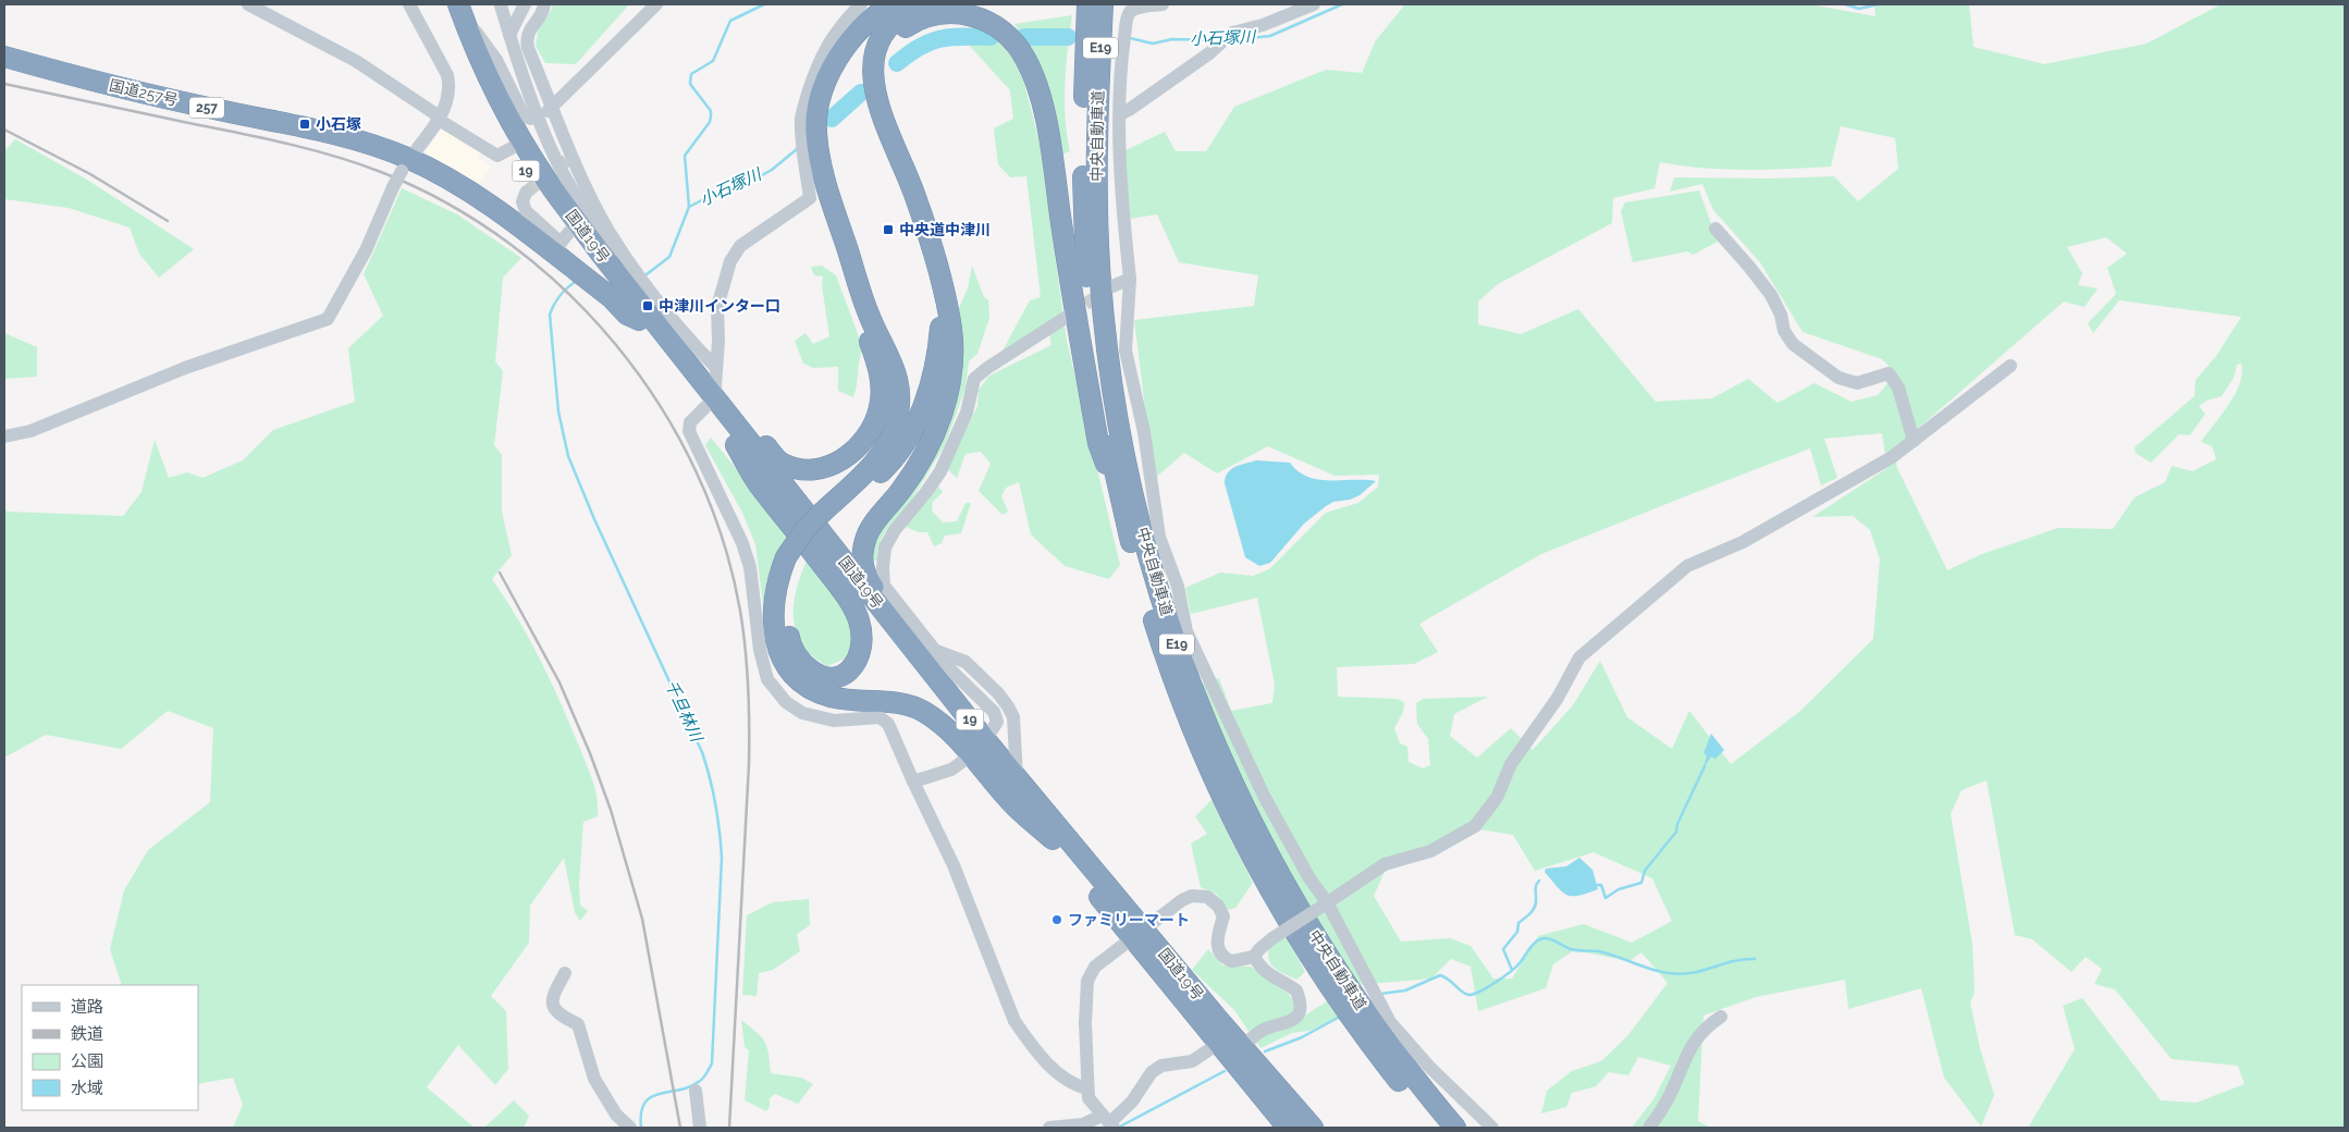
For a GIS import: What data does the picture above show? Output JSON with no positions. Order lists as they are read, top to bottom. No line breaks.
{"streets":{"highway":["E19","国道257号","257","中央自動車道","19","国道19号"]},"crossings":[["国道257号","257"],["257","国道19号"]],"water":["小石塚川","千旦林川"],"places":{"transit":["小石塚","中央道中津川","中津川インター口"],"other":["ファミリーマート"]},"legend":["道路","鉄道","公園","水域"]}
